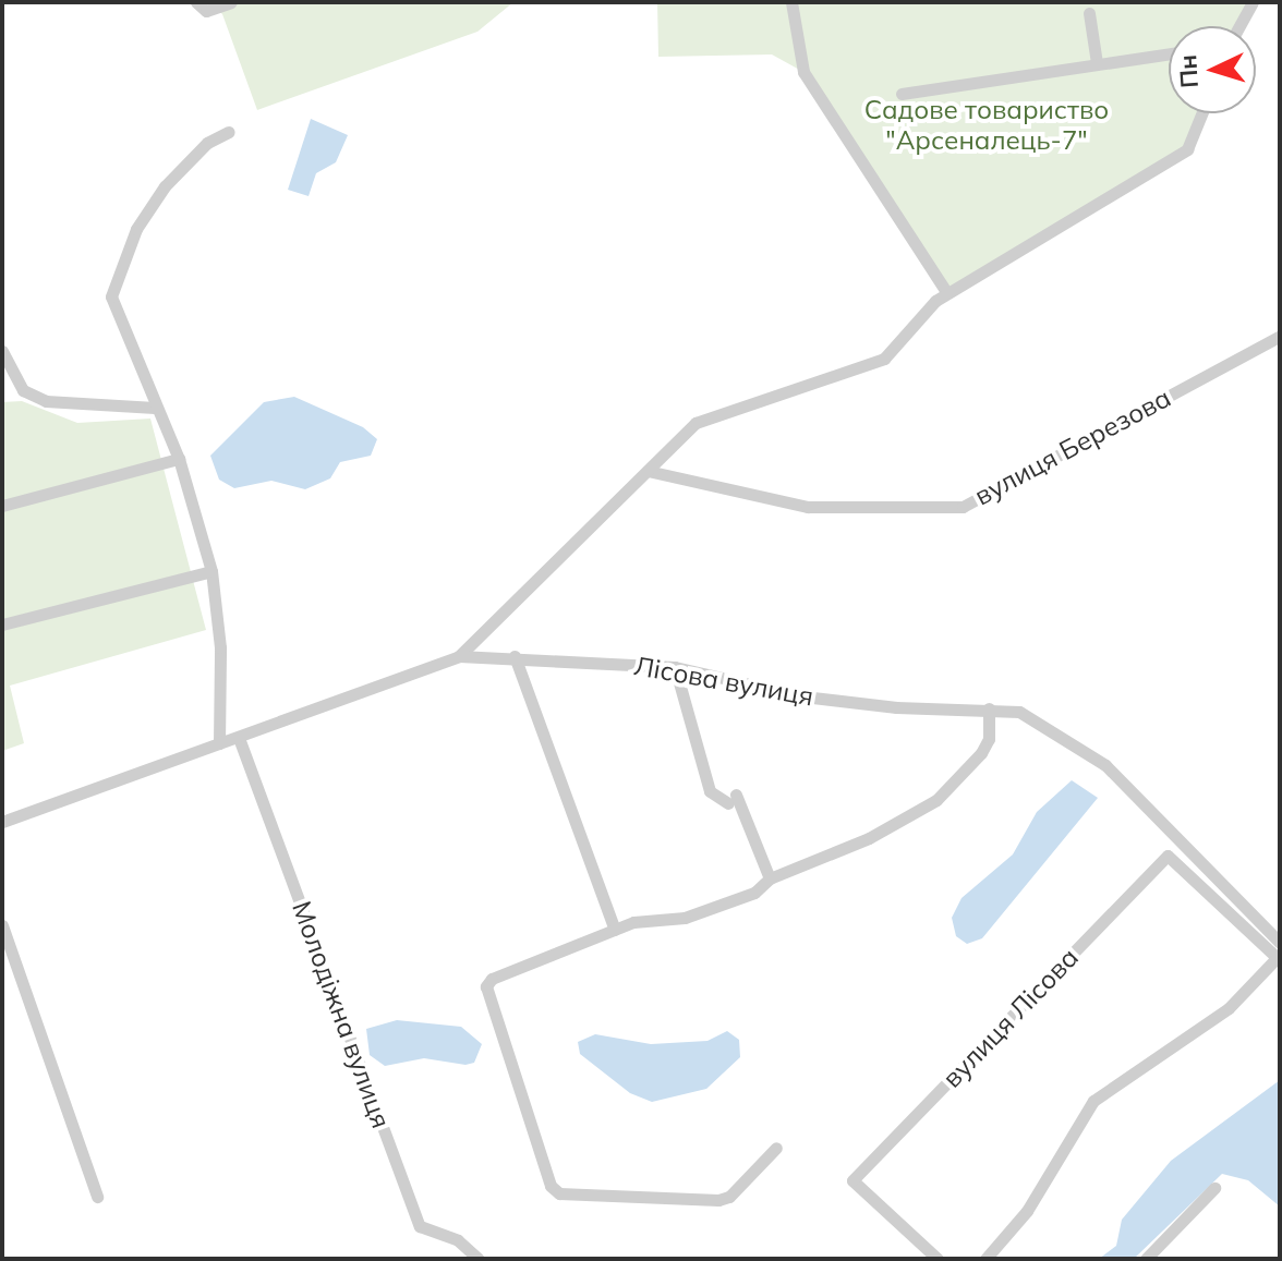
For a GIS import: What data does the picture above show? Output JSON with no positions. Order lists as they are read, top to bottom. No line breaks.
{"streets":{"street":["вулиця Березова","Лісова вулиця","Молодіжна вулиця","вулиця Лісова"]},"crossings":[["Лісова вулиця","Молодіжна вулиця"]],"parks":["Садове товариство \"Арсеналець-7\""],"north":"left"}
